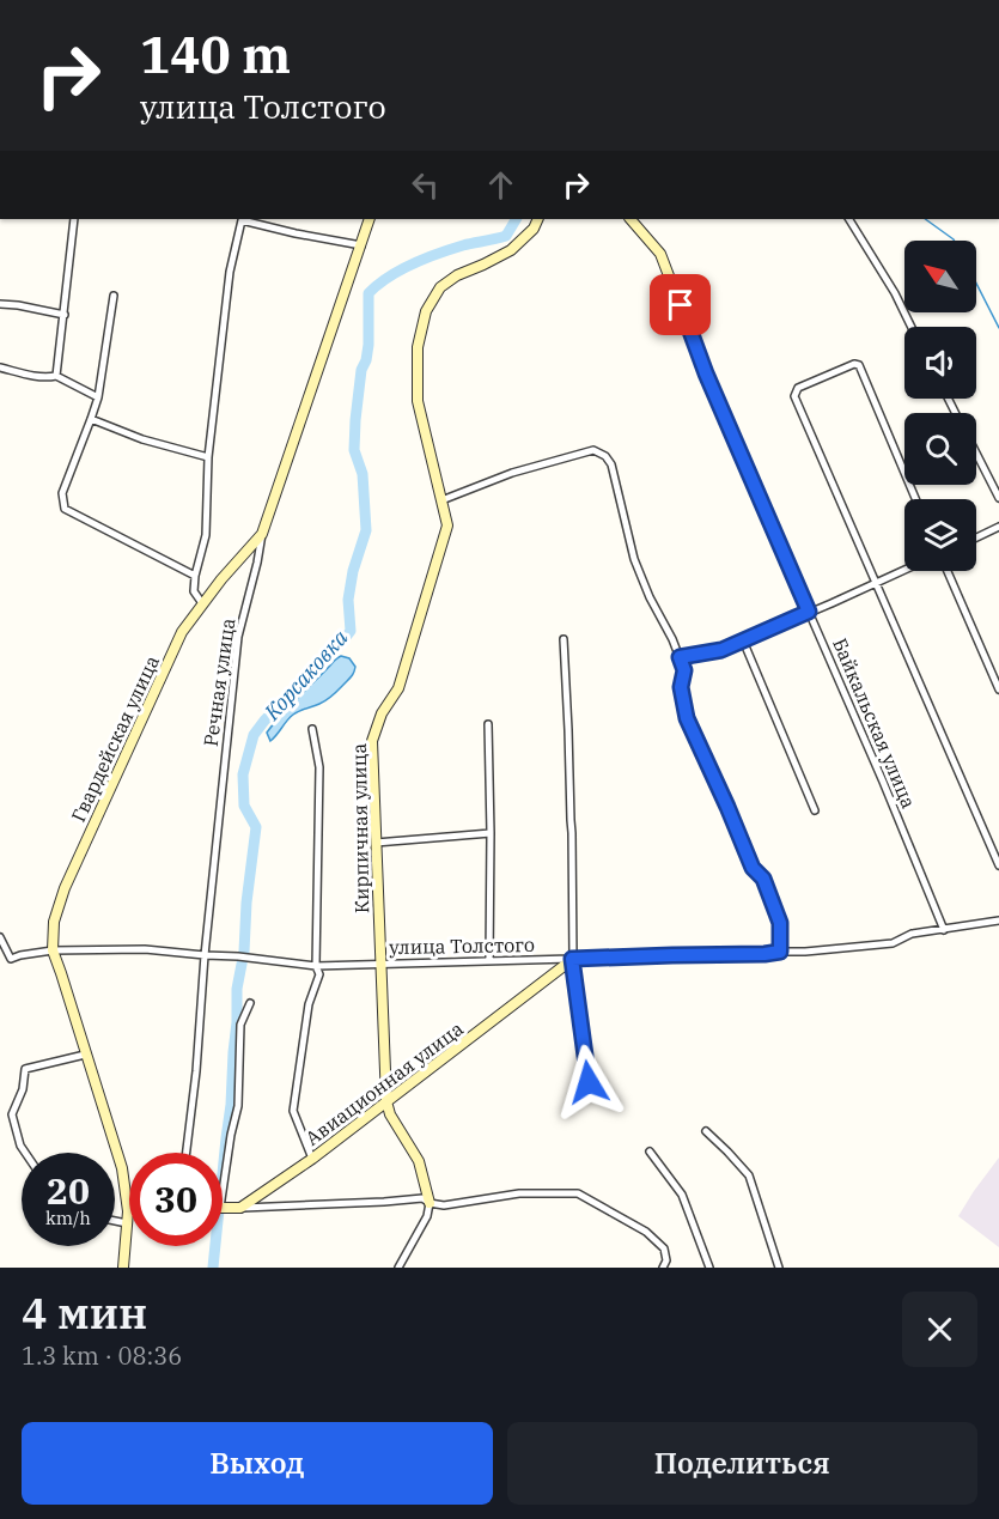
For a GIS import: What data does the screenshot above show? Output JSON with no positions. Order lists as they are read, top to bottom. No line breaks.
{"streets":{"street":["Речная улица","Байкальская улица","Гвардейская улица","Кирпичная улица","улица Толстого","Авиационная улица"]},"crossings":[["Речная улица","Гвардейская улица"],["Речная улица","улица Толстого"],["Байкальская улица","улица Толстого"],["Гвардейская улица","улица Толстого"],["Кирпичная улица","улица Толстого"],["Кирпичная улица","Авиационная улица"],["улица Толстого","Авиационная улица"]],"water":["Корсаковка"],"north":"top left","page":{"turn":["140 m","улица Толстого"],"speed":"20 km/h","limit":"30","heading":["4 мин","1.3 km · 08:36"],"buttons":["Выход","Поделиться"]}}
